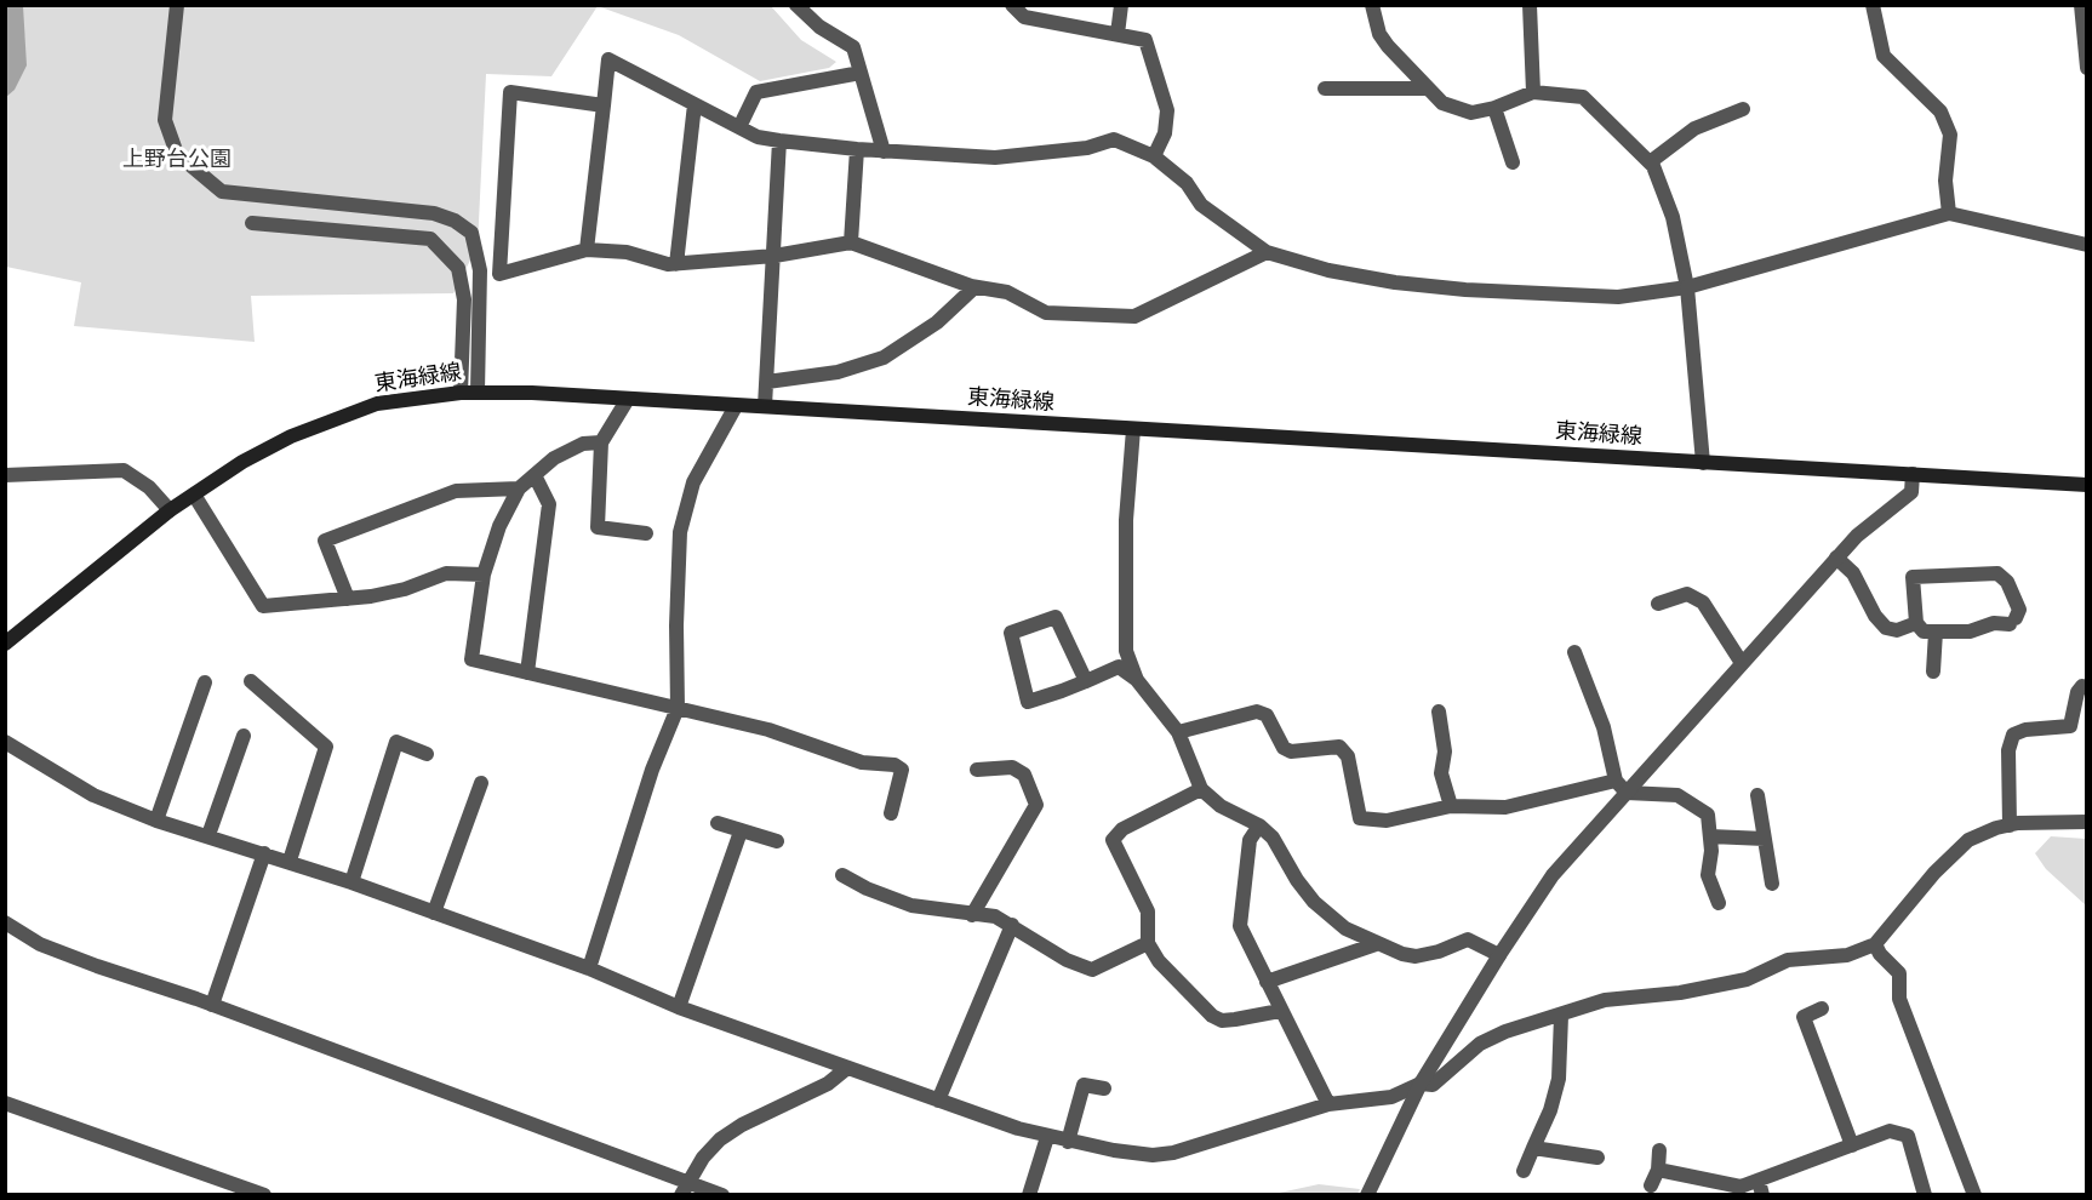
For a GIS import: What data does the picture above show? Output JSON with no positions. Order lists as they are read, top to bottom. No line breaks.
{"streets":{"main road":["東海緑線"]},"parks":["上野台公園"]}
